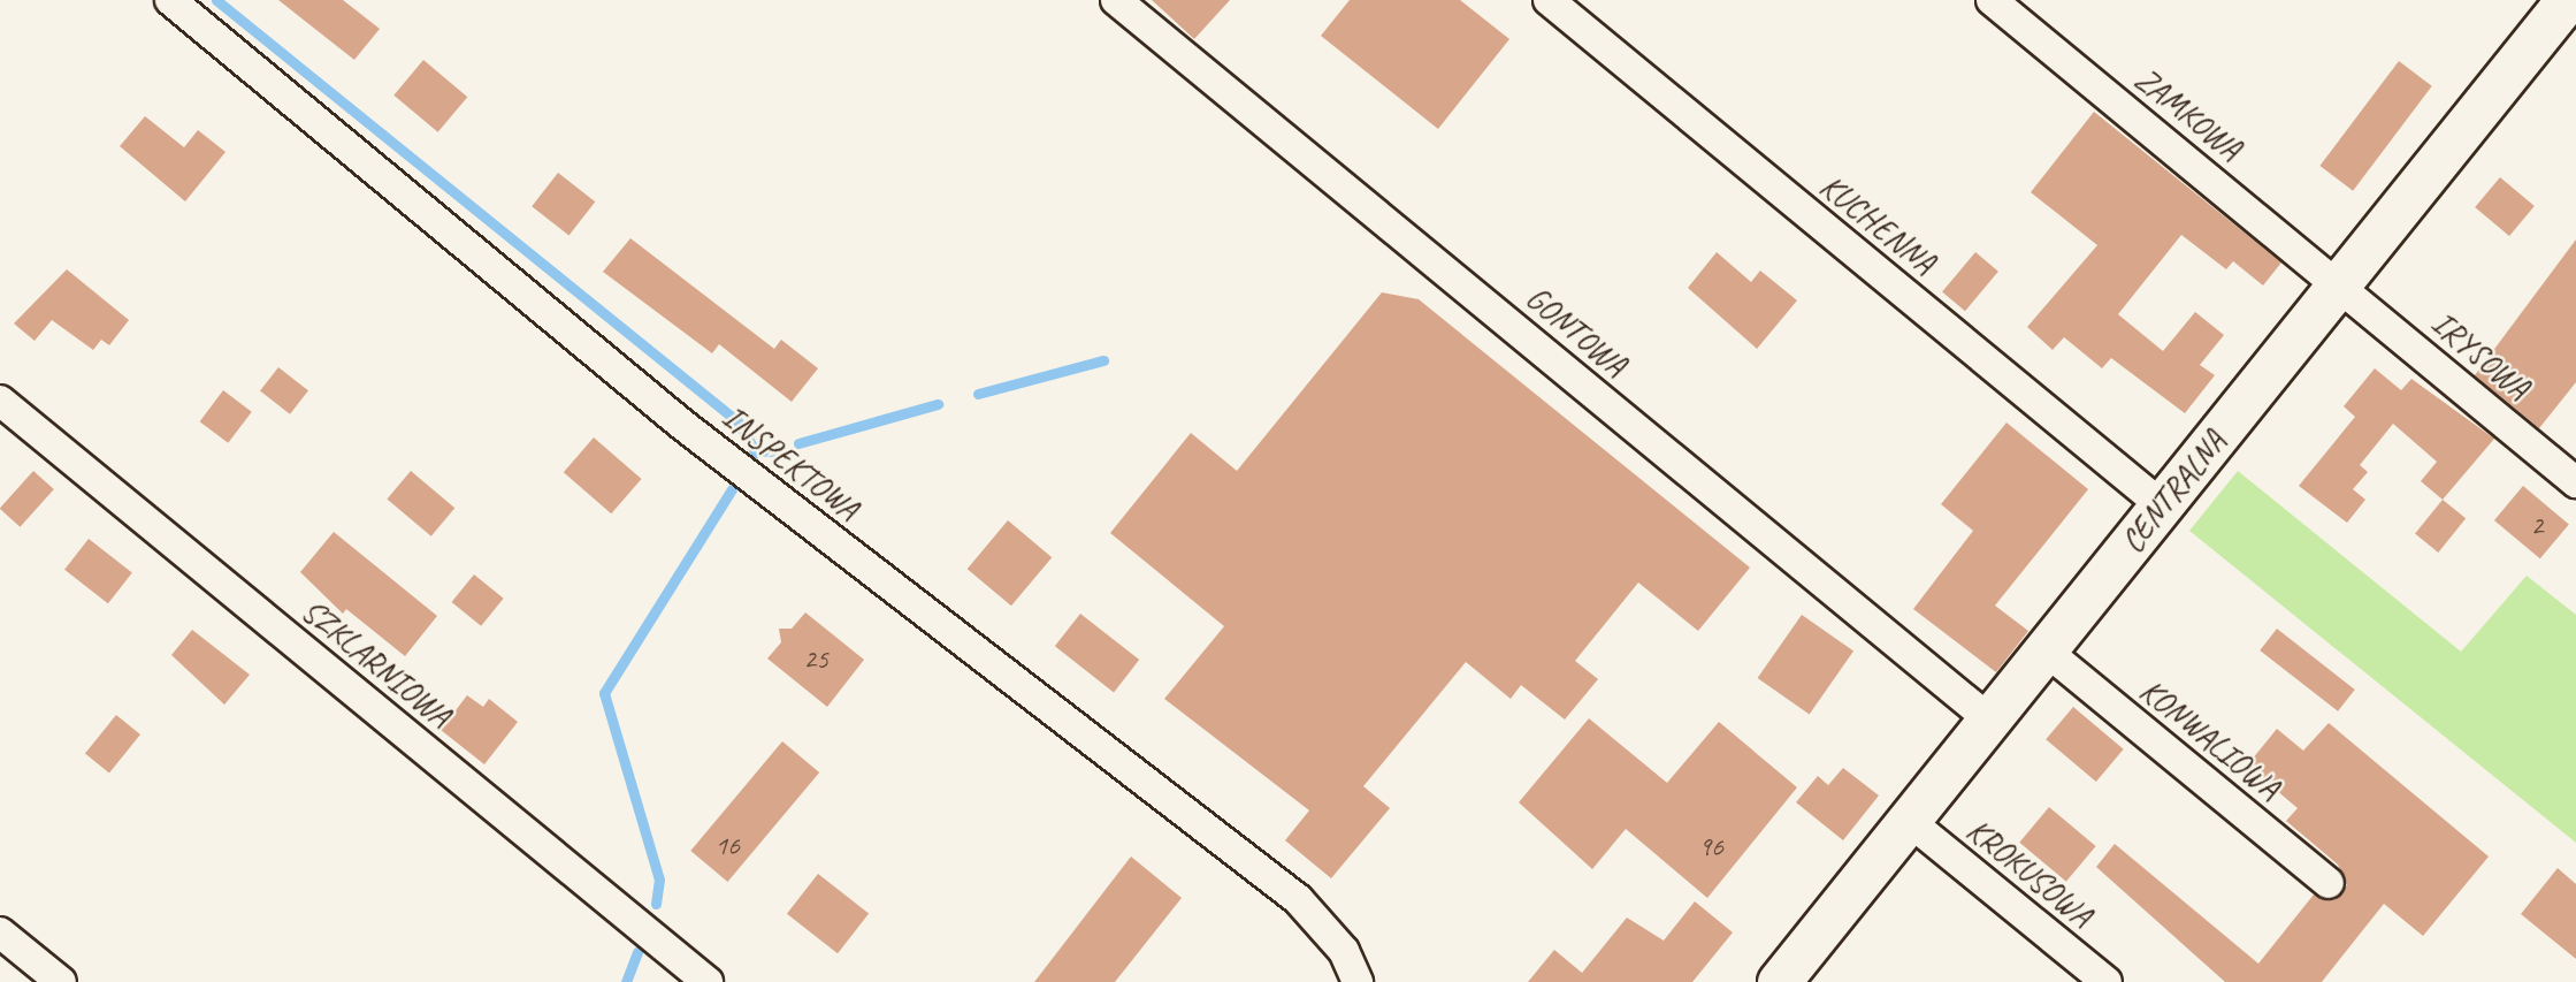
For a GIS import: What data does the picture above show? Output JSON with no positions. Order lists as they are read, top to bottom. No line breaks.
{"streets":{"street":["ZAMKOWA","KUCHENNA","GONTOWA","IRYSOWA","INSPEKTOWA","CENTRALNA","SZKLARNIOWA","KONWALIOWA","KROKUSOWA"]},"crossings":[["ZAMKOWA","IRYSOWA"],["ZAMKOWA","CENTRALNA"],["KUCHENNA","CENTRALNA"],["GONTOWA","CENTRALNA"],["IRYSOWA","CENTRALNA"],["CENTRALNA","KONWALIOWA"],["CENTRALNA","KROKUSOWA"]],"house_numbers":["2","25","16","96"]}
